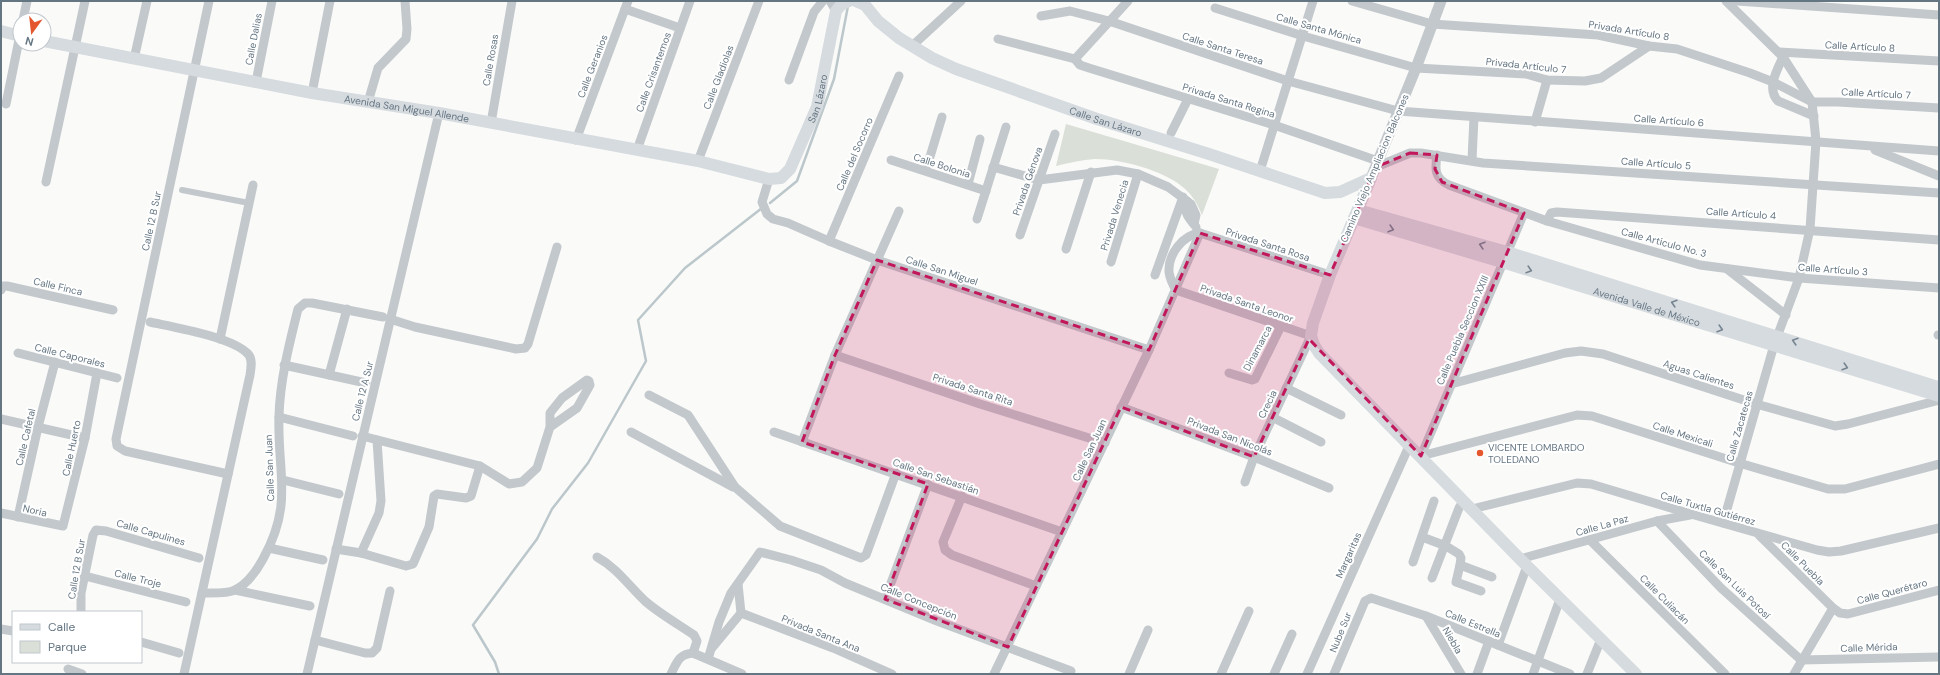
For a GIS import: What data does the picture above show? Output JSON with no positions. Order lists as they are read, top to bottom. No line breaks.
{"streets":{"main road":["San Lázaro","Avenida San Miguel Allende","Calle San Lázaro","Camino Viejo Ampliacion Balcones","Avenida Valle de México"],"street":["Calle Santa Mónica","Privada Artículo 8","Calle Dalias","Calle Artículo 8","Calle Santa Teresa","Calle Rosas","Privada Artículo 7","Calle Geranios","Calle Crisantemos","Calle Gladiolas","Calle Artículo 7","Privada Santa Regina","Calle Artículo 6","Calle del Socorro","Calle Artículo 5","Calle Bolonia","Privada Génova","Calle Artículo 4","Privada Venecia","Calle 12 B Sur","Calle Articulo No. 3","Privada Santa Rosa","Calle Artículo 3","Calle San Miguel","Calle Finca","Privada Santa Leonor","Calle Puebla Seccion XXIII","Dinamarca","Calle Caporales","Aguas Calientes","Privada Santa Rita","Calle 12 A Sur","Crecia","Calle Zacatecas","Calle Mexicali","Privada San Nicolás","Calle Cafetal","Calle Huerto","Calle San Juan","Calle San Sebastián","Calle Tuxtla Gutiérrez","Noria","Calle La Paz","Calle Capulines","Margaritas","Calle Puebla","Calle Troje","Calle San Luis Potosí","Calle Querétaro","Calle Culiacán","Calle Concepción","Calle Estrella","Nube Sur","Privada Santa Ana","Niebla","Calle Mérida"]},"crossings":[["Calle Santa Mónica","Privada Artículo 7"],["Calle Santa Mónica","Camino Viejo Ampliacion Balcones"],["Privada Artículo 8","Privada Artículo 7"],["Privada Artículo 8","Calle Artículo 7"],["Privada Artículo 8","Camino Viejo Ampliacion Balcones"],["Privada Artículo 8","Calle Zacatecas"],["Calle Dalias","Avenida San Miguel Allende"],["Calle Santa Teresa","Calle Artículo 6"],["Calle Santa Teresa","Camino Viejo Ampliacion Balcones"],["Calle Rosas","Avenida San Miguel Allende"],["Privada Artículo 7","Camino Viejo Ampliacion Balcones"],["Calle Geranios","Avenida San Miguel Allende"],["Calle Crisantemos","Avenida San Miguel Allende"],["Calle Gladiolas","Avenida San Miguel Allende"],["Calle Artículo 7","Calle Zacatecas"],["San Lázaro","Avenida San Miguel Allende"],["San Lázaro","Calle San Miguel"],["Privada Santa Regina","Calle San Lázaro"],["Privada Santa Regina","Calle Artículo 5"],["Privada Santa Regina","Camino Viejo Ampliacion Balcones"],["Avenida San Miguel Allende","Calle 12 B Sur"],["Avenida San Miguel Allende","Calle San Miguel"],["Avenida San Miguel Allende","Calle 12 A Sur"],["Calle Artículo 6","Camino Viejo Ampliacion Balcones"],["Calle Artículo 6","Calle Zacatecas"],["Calle San Lázaro","Calle Artículo 5"],["Calle San Lázaro","Camino Viejo Ampliacion Balcones"],["Calle del Socorro","Calle San Miguel"],["Calle Artículo 5","Camino Viejo Ampliacion Balcones"],["Calle Artículo 5","Calle Zacatecas"],["Camino Viejo Ampliacion Balcones","Privada Santa Rosa"],["Camino Viejo Ampliacion Balcones","Privada Santa Leonor"],["Camino Viejo Ampliacion Balcones","Avenida Valle de México"],["Camino Viejo Ampliacion Balcones","Crecia"],["Calle Artículo 4","Calle Articulo No. 3"],["Calle Artículo 4","Calle Zacatecas"],["Calle 12 B Sur","Calle Capulines"],["Calle 12 B Sur","Calle Troje"],["Calle Articulo No. 3","Calle Artículo 3"],["Calle Articulo No. 3","Calle Puebla Seccion XXIII"],["Calle Articulo No. 3","Calle Zacatecas"],["Privada Santa Rosa","Calle San Juan"],["Calle Artículo 3","Calle Zacatecas"],["Calle San Miguel","Calle San Juan"],["Privada Santa Leonor","Dinamarca"],["Privada Santa Leonor","Crecia"],["Privada Santa Leonor","Calle San Juan"],["Avenida Valle de México","Calle Puebla Seccion XXIII"],["Avenida Valle de México","Calle Zacatecas"],["Calle Puebla Seccion XXIII","Aguas Calientes"],["Calle Puebla Seccion XXIII","Calle Mexicali"],["Calle Caporales","Calle Cafetal"],["Calle Caporales","Calle Huerto"],["Aguas Calientes","Calle Zacatecas"],["Privada Santa Rita","Calle San Juan"],["Crecia","Privada San Nicolás"],["Calle Zacatecas","Calle Mexicali"],["Calle Zacatecas","Calle Tuxtla Gutiérrez"],["Privada San Nicolás","Calle San Juan"],["Calle Cafetal","Noria"],["Calle Huerto","Noria"],["Calle San Juan","Calle San Sebastián"],["Calle San Juan","Calle Concepción"],["Calle Tuxtla Gutiérrez","Calle La Paz"],["Calle Tuxtla Gutiérrez","Calle Puebla"],["Calle La Paz","Calle San Luis Potosí"],["Calle La Paz","Calle Culiacán"],["Calle Puebla","Calle Querétaro"],["Calle San Luis Potosí","Calle Mérida"],["Calle Estrella","Nube Sur"],["Calle Estrella","Niebla"]],"places":["VICENTE LOMBARDO TOLEDANO"],"legend":["Calle","Parque"],"north":"bottom"}
